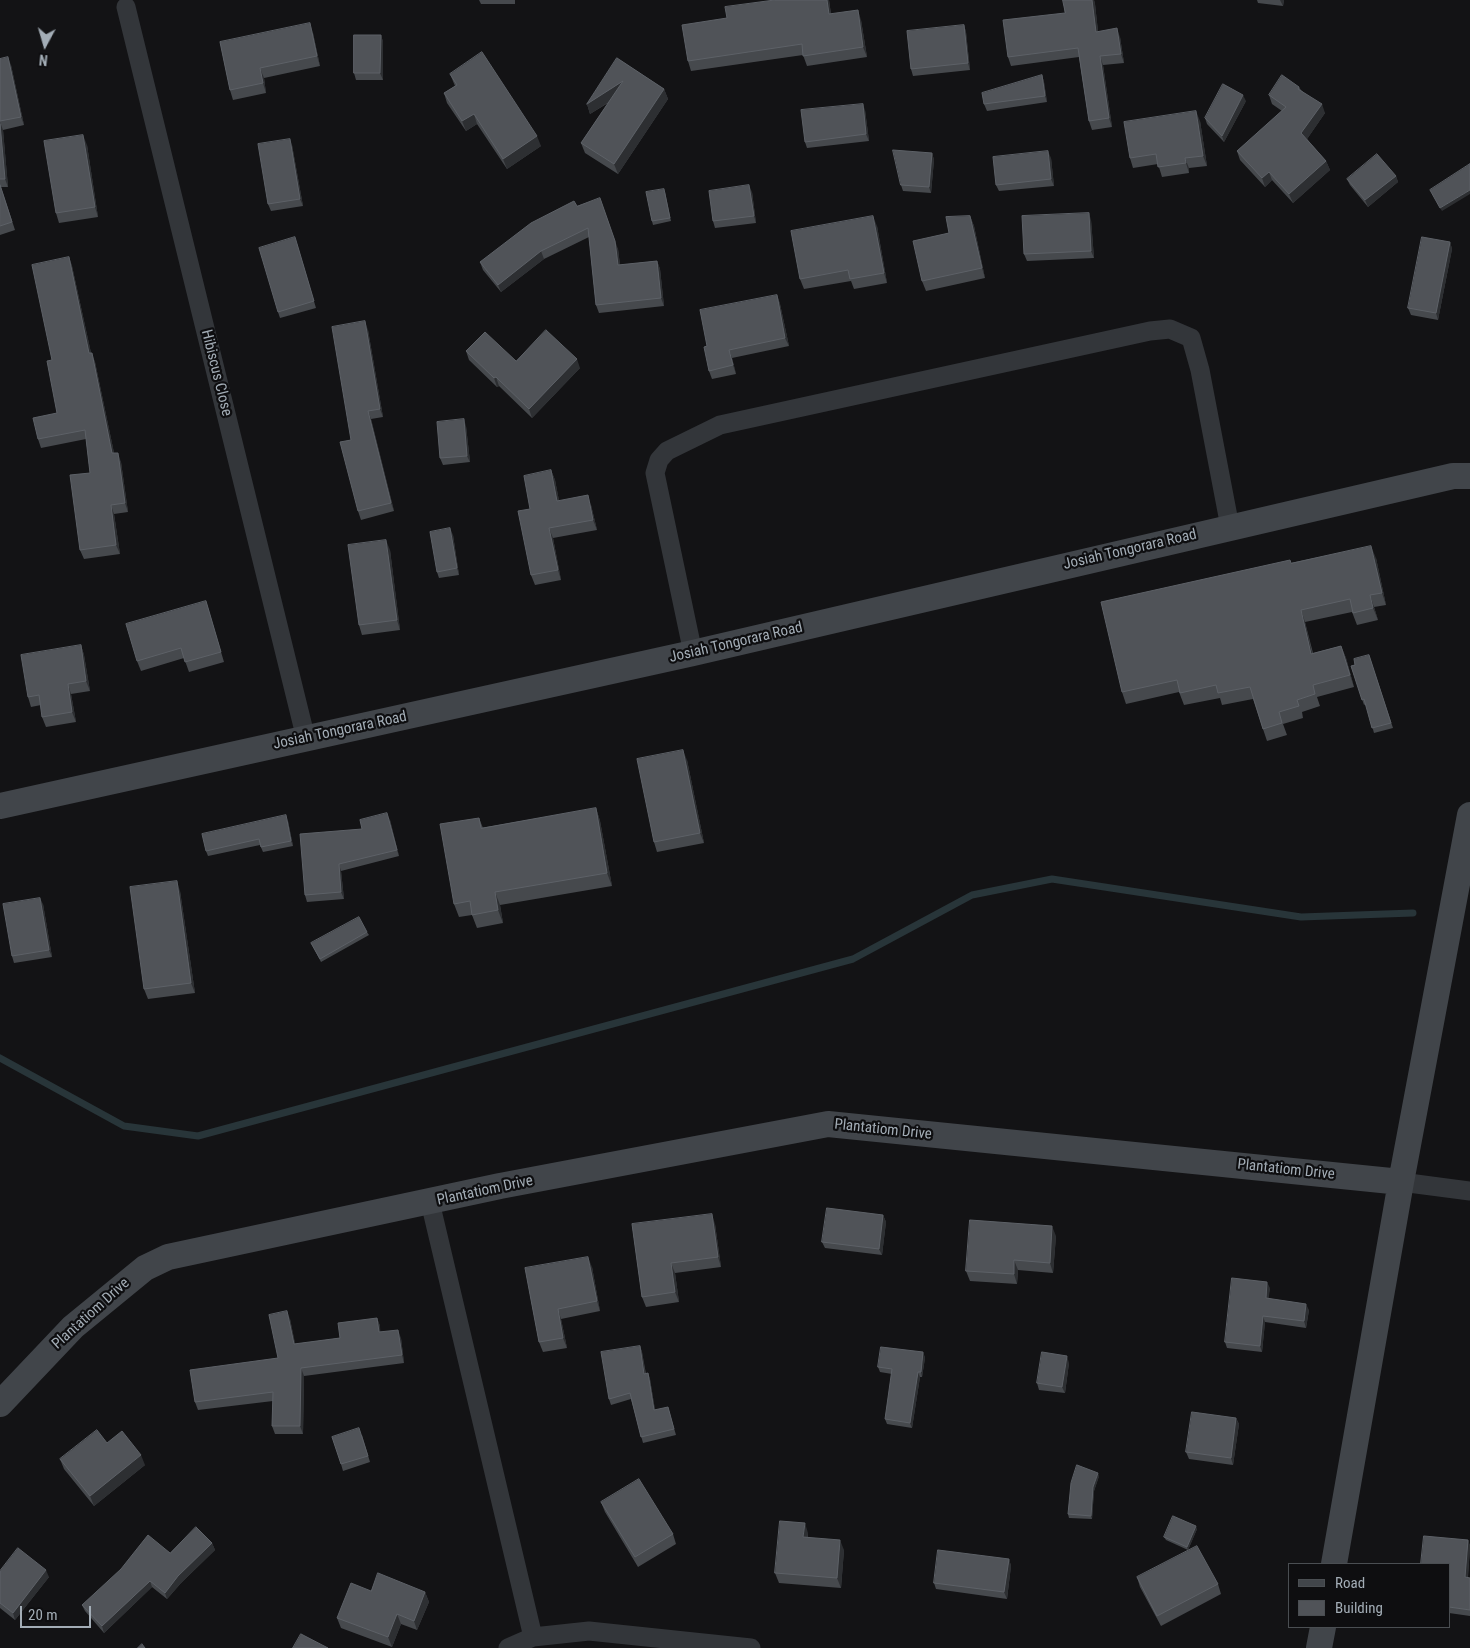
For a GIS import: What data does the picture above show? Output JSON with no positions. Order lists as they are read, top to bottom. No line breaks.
{"streets":{"street":["Hibiscus Close","Josiah Tongorara Road","Plantatiom Drive"]},"crossings":[["Hibiscus Close","Josiah Tongorara Road"]],"legend":["Road","Building"],"scale_bar":"20 m","north":"bottom"}
